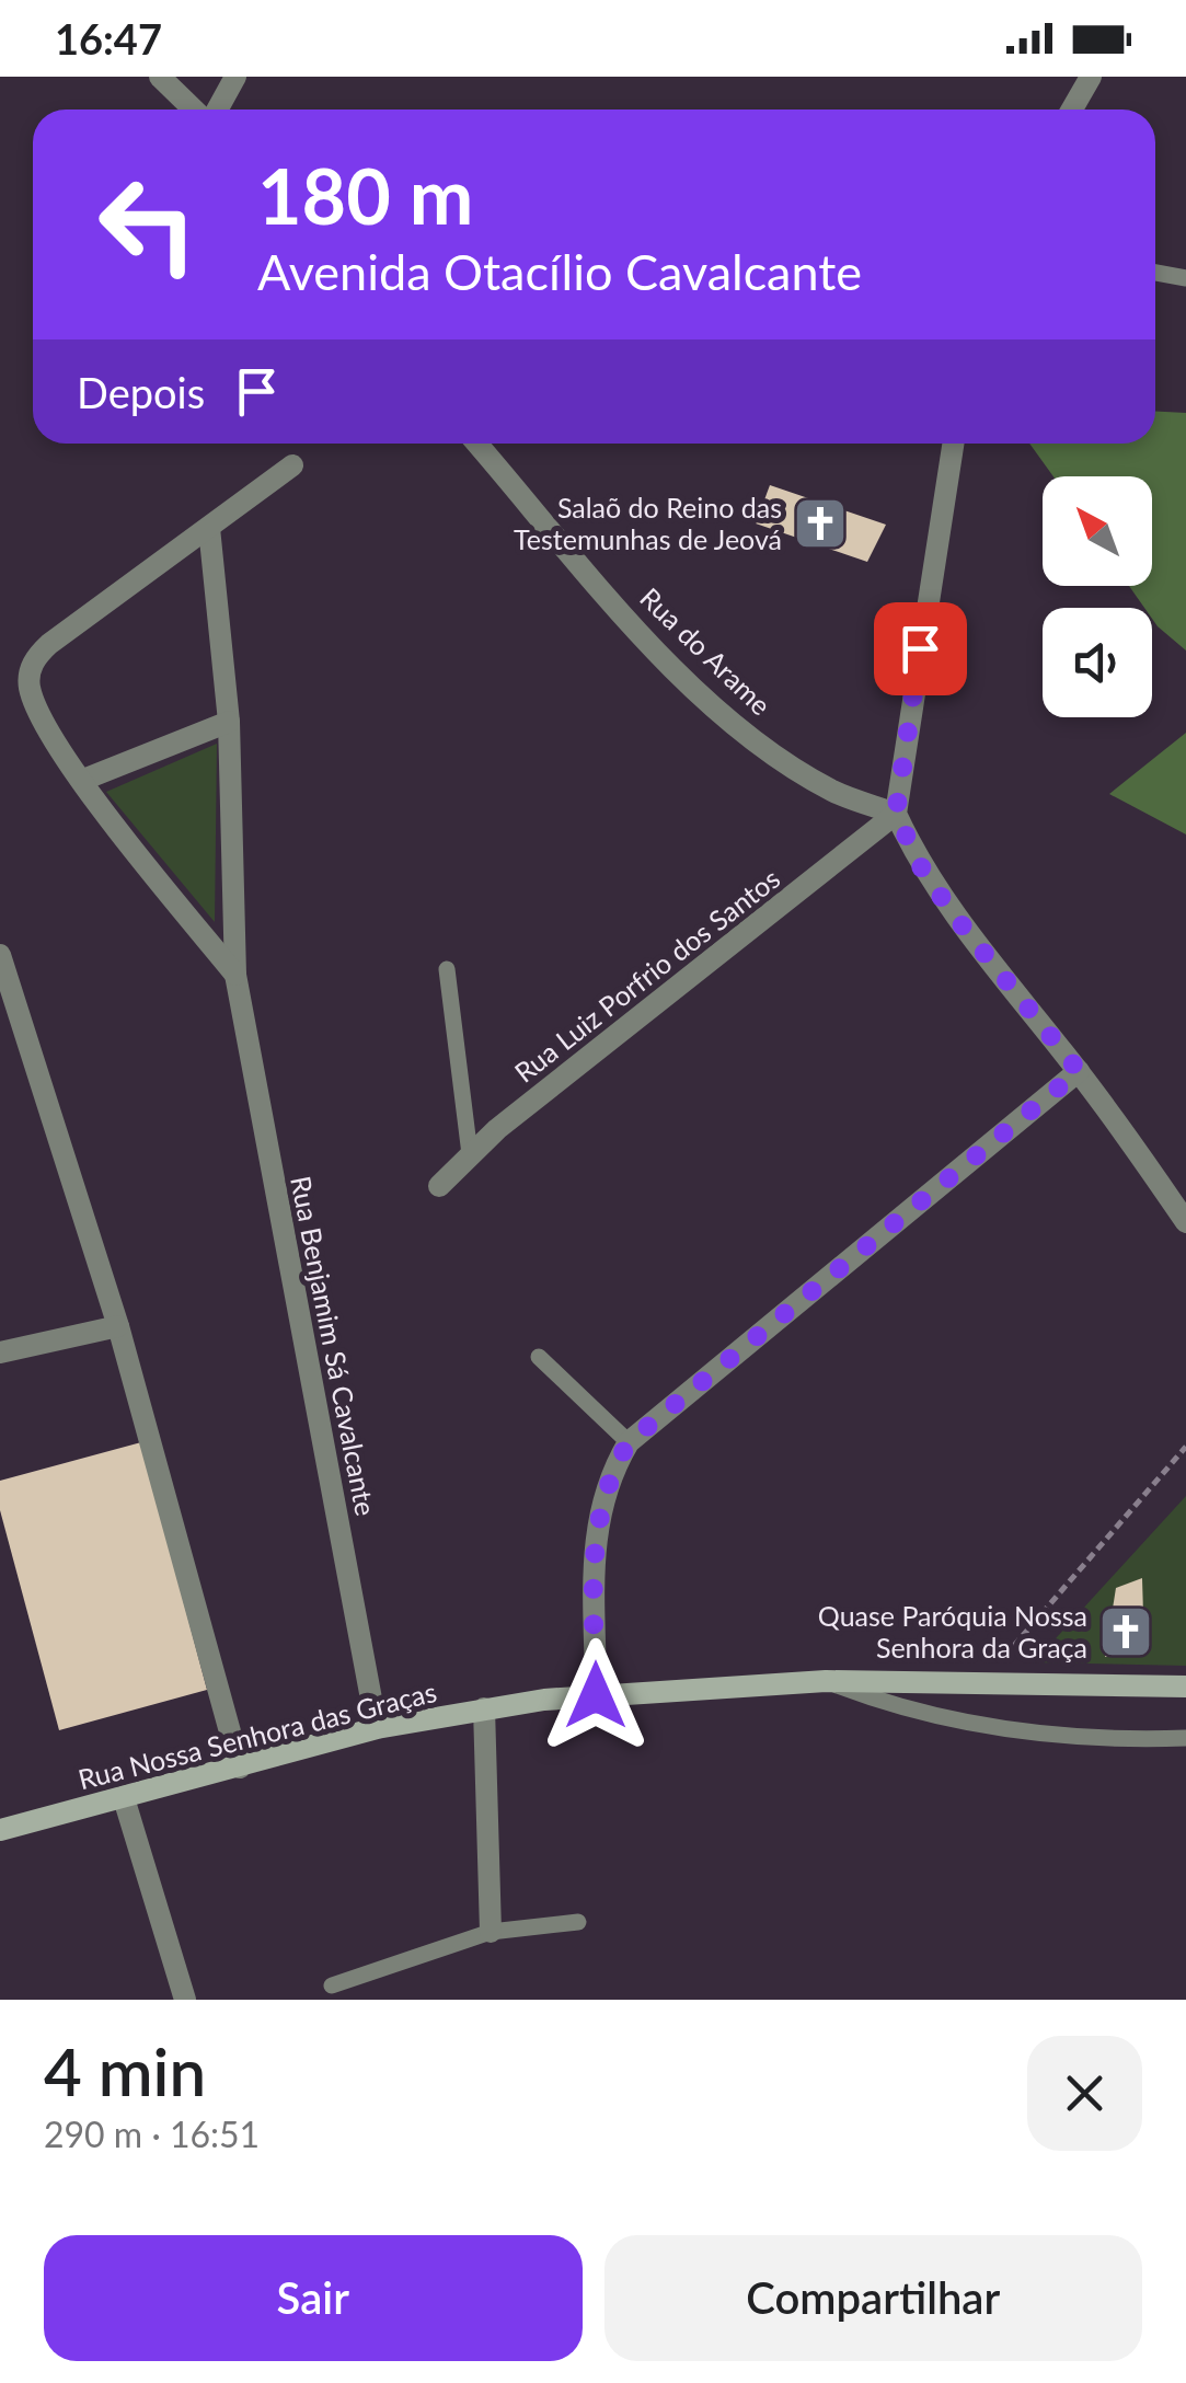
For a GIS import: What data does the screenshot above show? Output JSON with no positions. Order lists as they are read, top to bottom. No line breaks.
{"streets":{"main road":["Rua Nossa Senhora das Graças"],"street":["Rua do Arame","Rua Luiz Porfrio dos Santos","Rua Benjamim Sá Cavalcante"]},"crossings":[["Rua do Arame","Rua Luiz Porfrio dos Santos"],["Rua Benjamim Sá Cavalcante","Rua Nossa Senhora das Graças"]],"places":{"church":["Salaõ do Reino das Testemunhas de Jeová","Quase Paróquia Nossa Senhora da Graça"]},"north":"top left","page":{"status":"16:47","turn":["180 m","Avenida Otacílio Cavalcante"],"then":"Depois","heading":["4 min","290 m · 16:51"],"buttons":["Sair","Compartilhar"]}}
